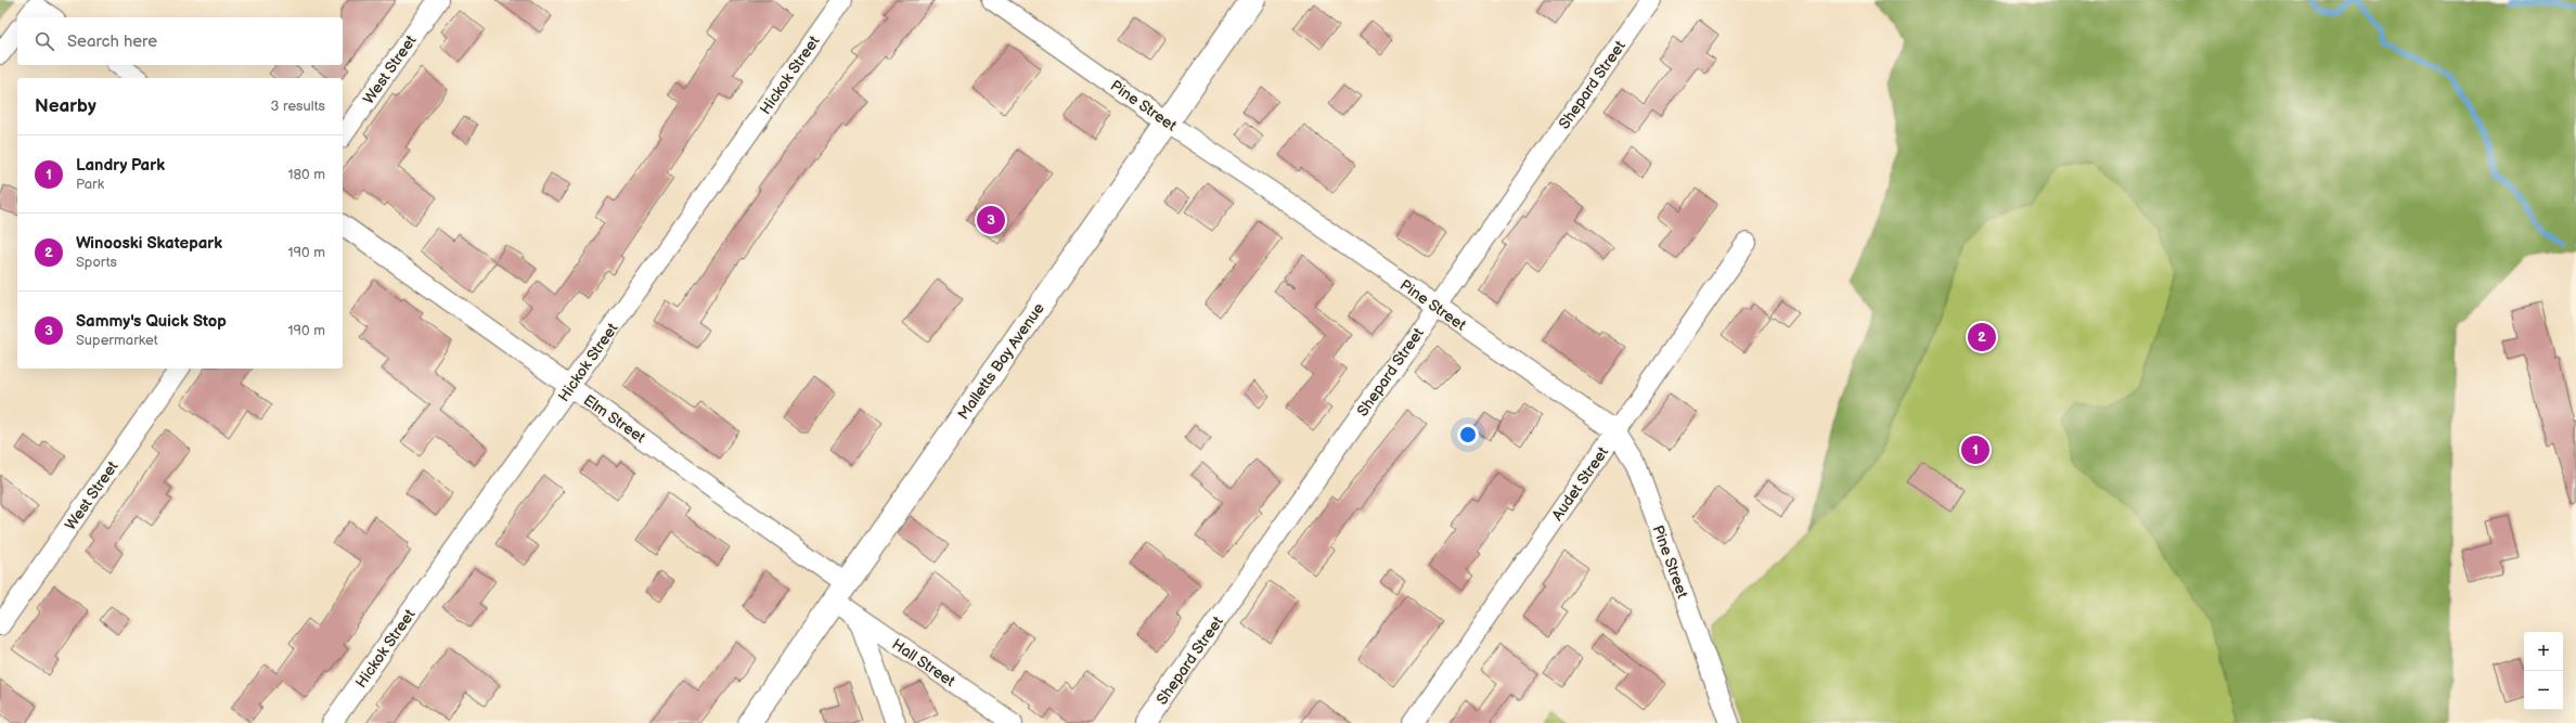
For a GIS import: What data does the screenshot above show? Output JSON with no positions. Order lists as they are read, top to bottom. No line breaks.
{"streets":{"street":["West Street","Hickok Street","Shepard Street","Pine Street","Malletts Bay Avenue","Elm Street","Audet Street","Hall Street"]},"crossings":[["Hickok Street","Elm Street"],["Shepard Street","Pine Street"],["Pine Street","Malletts Bay Avenue"],["Pine Street","Audet Street"],["Malletts Bay Avenue","Elm Street"],["Malletts Bay Avenue","Hall Street"],["Elm Street","Hall Street"]],"page":{"search":"Search here","heading":["Nearby","3 results"],"list":[{"mark":"1","name":"Landry Park","note":"Park","value":"180 m"},{"mark":"2","name":"Winooski Skatepark","note":"Sports","value":"190 m"},{"mark":"3","name":"Sammy's Quick Stop","note":"Supermarket","value":"190 m"}],"pins":["3","2","1"],"map_buttons":["+","−"]}}
